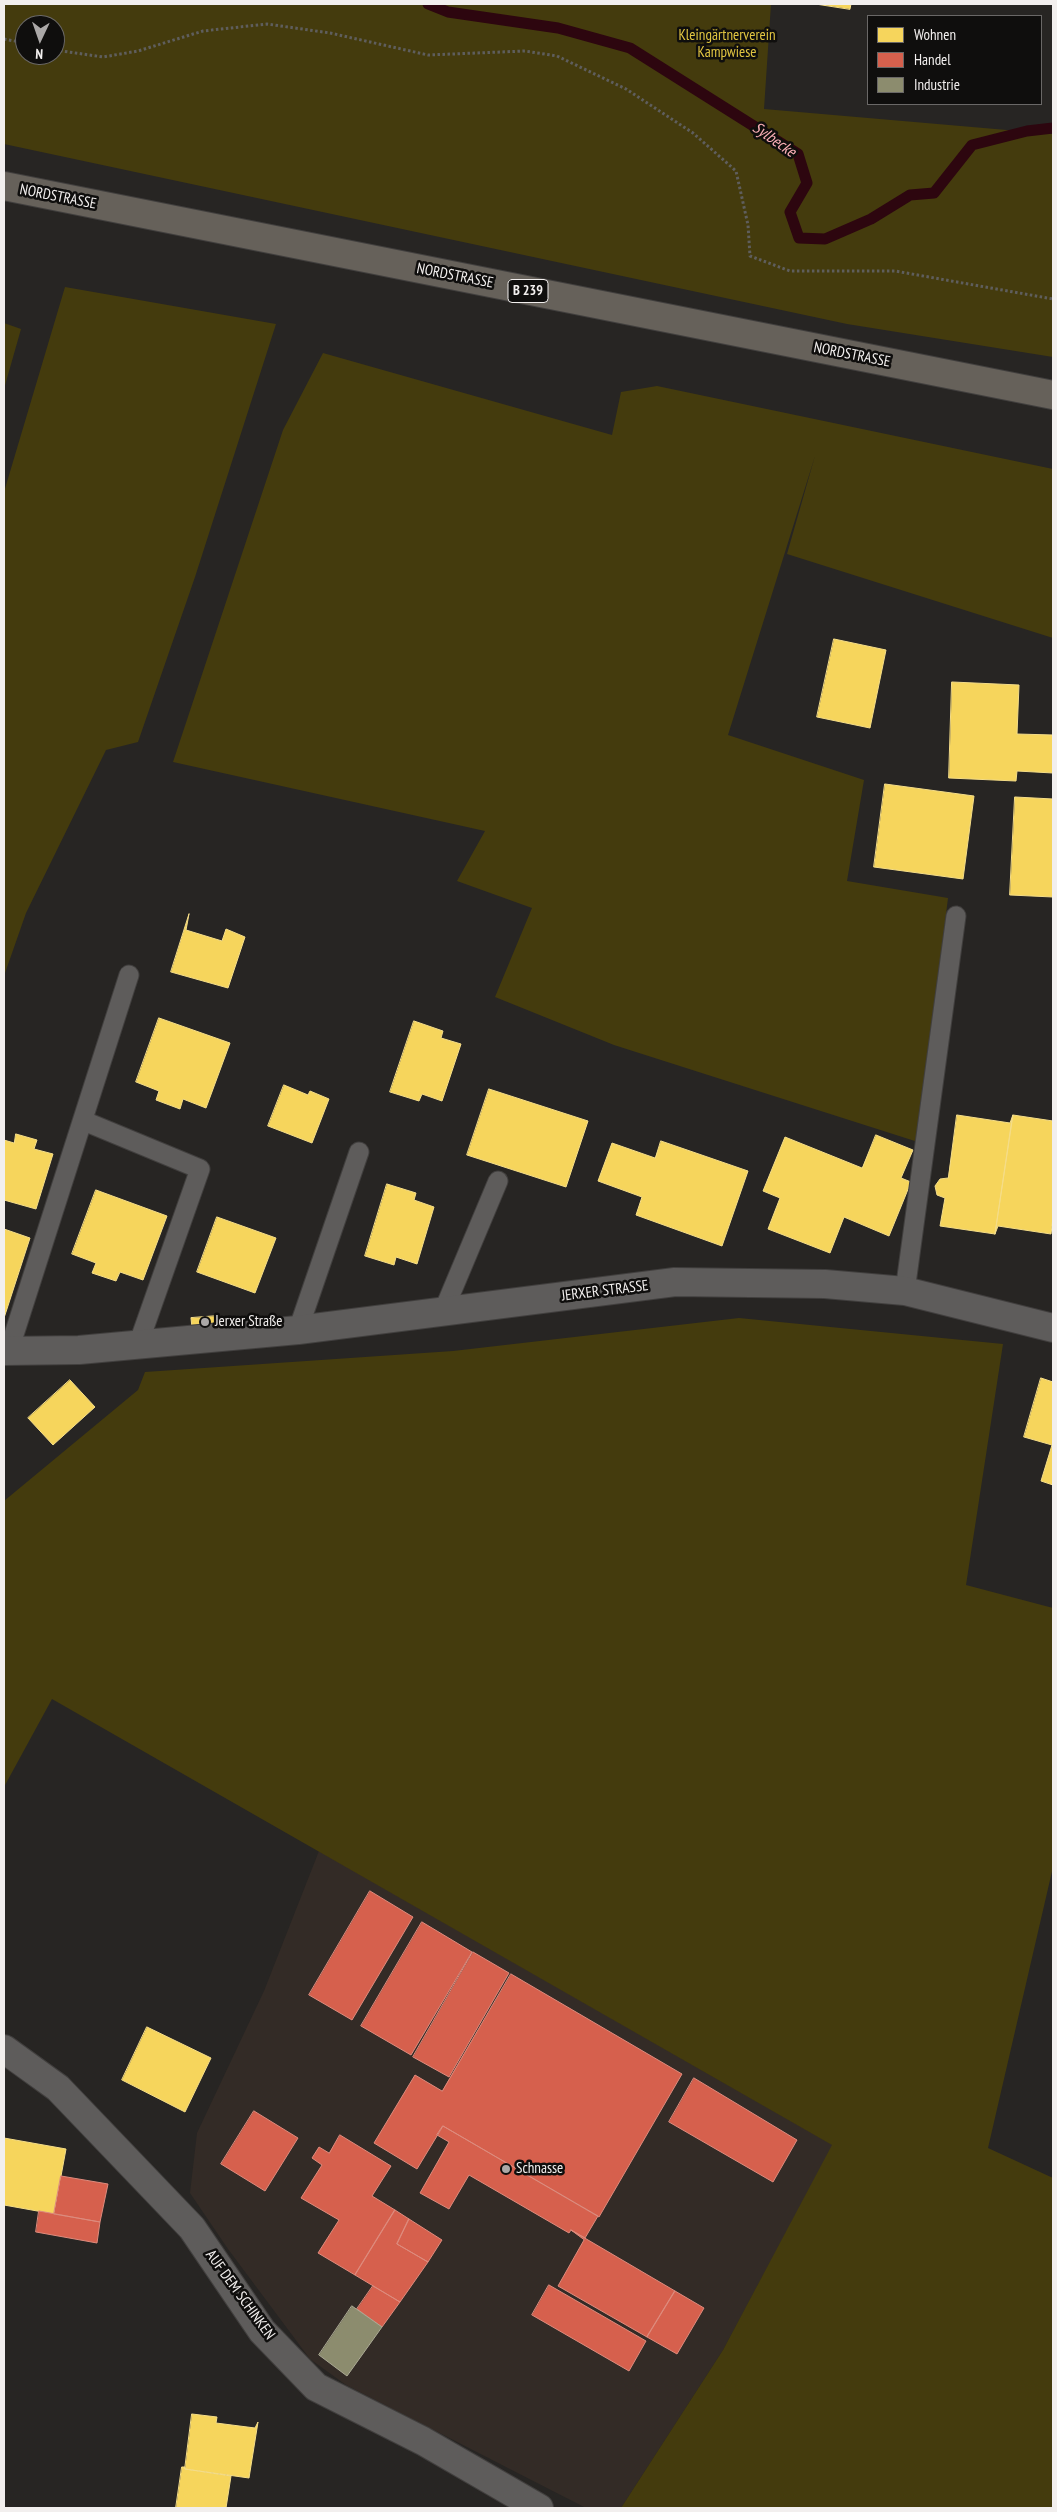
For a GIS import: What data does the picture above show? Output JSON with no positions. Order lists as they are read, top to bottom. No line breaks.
{"streets":{"main road":["NORDSTRASSE","B 239"],"street":["JERXER STRASSE","AUF DEM SCHINKEN"]},"water":["Sylbecke"],"parks":["Kleingärtnerverein Kampwiese"],"places":["Jerxer Straße","Schnasse"],"legend":["Wohnen","Handel","Industrie"],"north":"bottom"}
